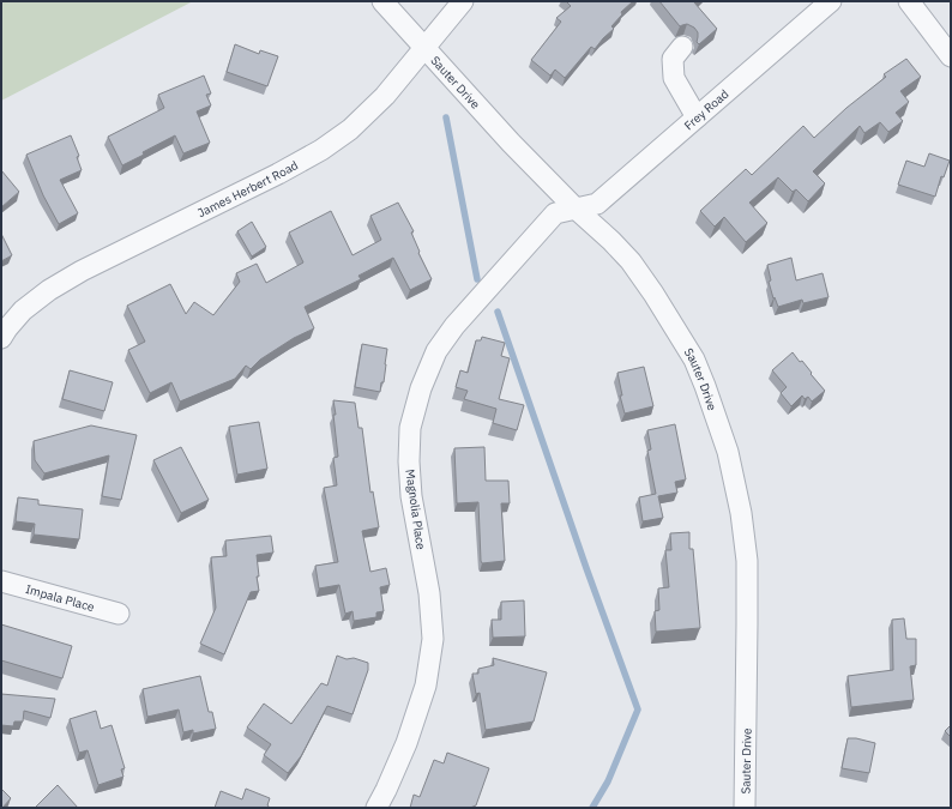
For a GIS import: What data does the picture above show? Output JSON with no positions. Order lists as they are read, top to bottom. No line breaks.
{"streets":{"street":["Sauter Drive","Frey Road","James Herbert Road","Magnolia Place","Impala Place"]},"crossings":[["Sauter Drive","Frey Road"],["Sauter Drive","James Herbert Road"],["Sauter Drive","Magnolia Place"],["Frey Road","Magnolia Place"]]}
